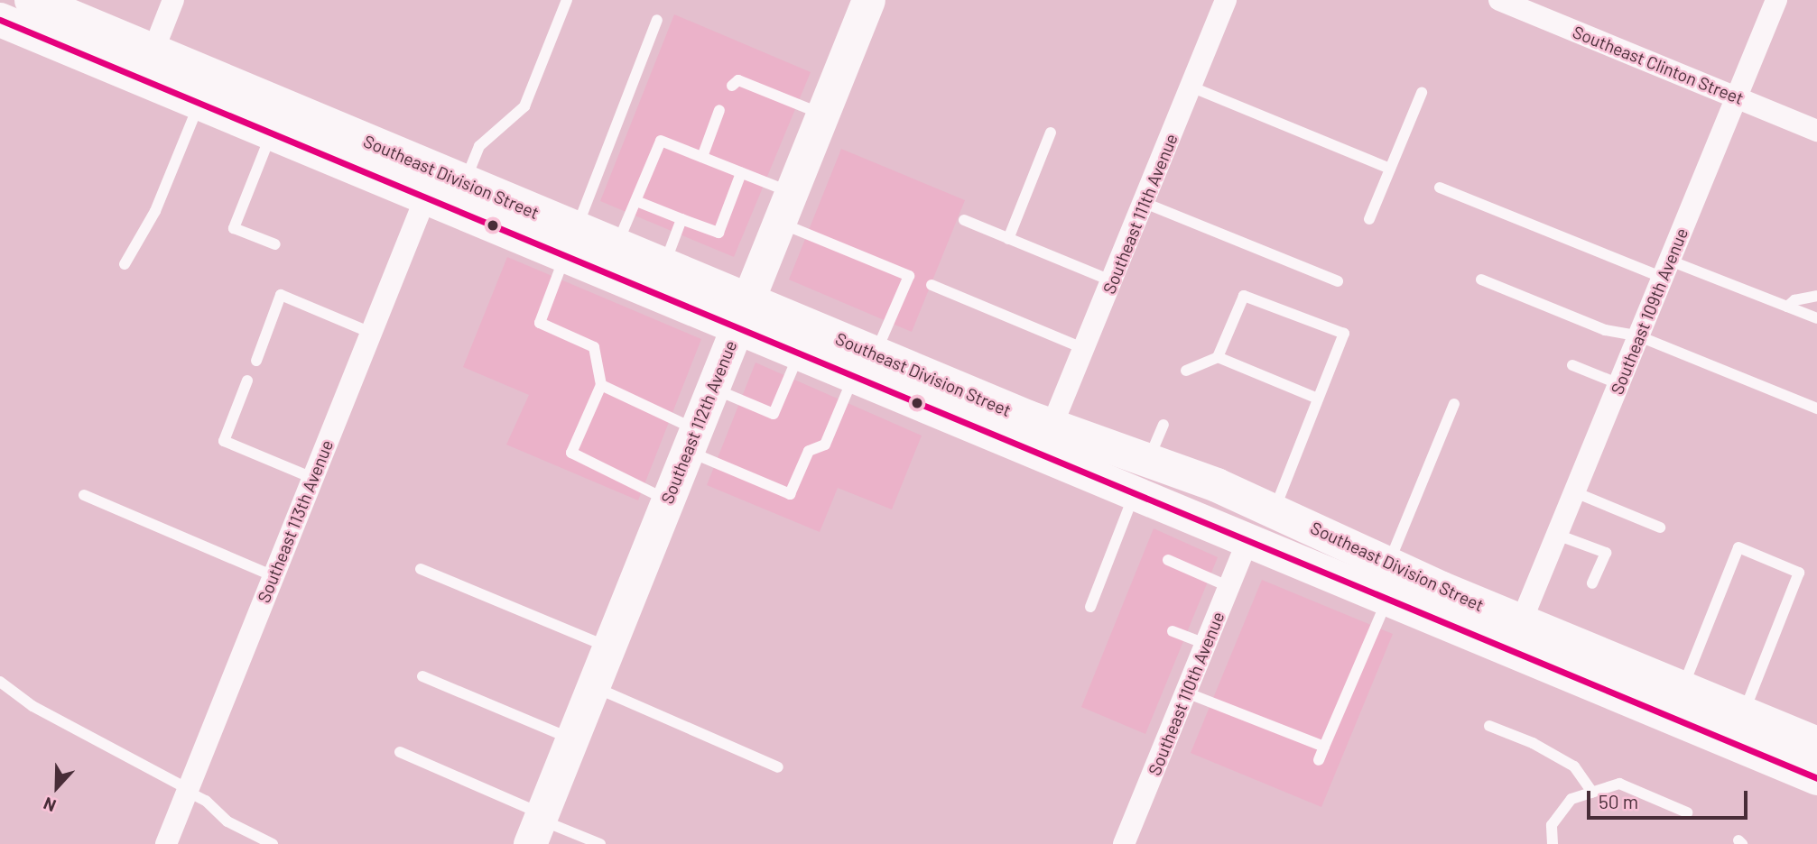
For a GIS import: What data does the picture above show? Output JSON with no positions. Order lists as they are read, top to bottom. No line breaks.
{"streets":{"main road":["Southeast Division Street","Southeast 112th Avenue"],"street":["Southeast Clinton Street","Southeast 111th Avenue","Southeast 109th Avenue","Southeast 113th Avenue","Southeast 110th Avenue"]},"crossings":[["Southeast Clinton Street","Southeast 109th Avenue"],["Southeast Division Street","Southeast 111th Avenue"],["Southeast Division Street","Southeast 109th Avenue"],["Southeast Division Street","Southeast 112th Avenue"],["Southeast Division Street","Southeast 113th Avenue"],["Southeast Division Street","Southeast 110th Avenue"]],"scale_bar":"50 m","north":"bottom"}
